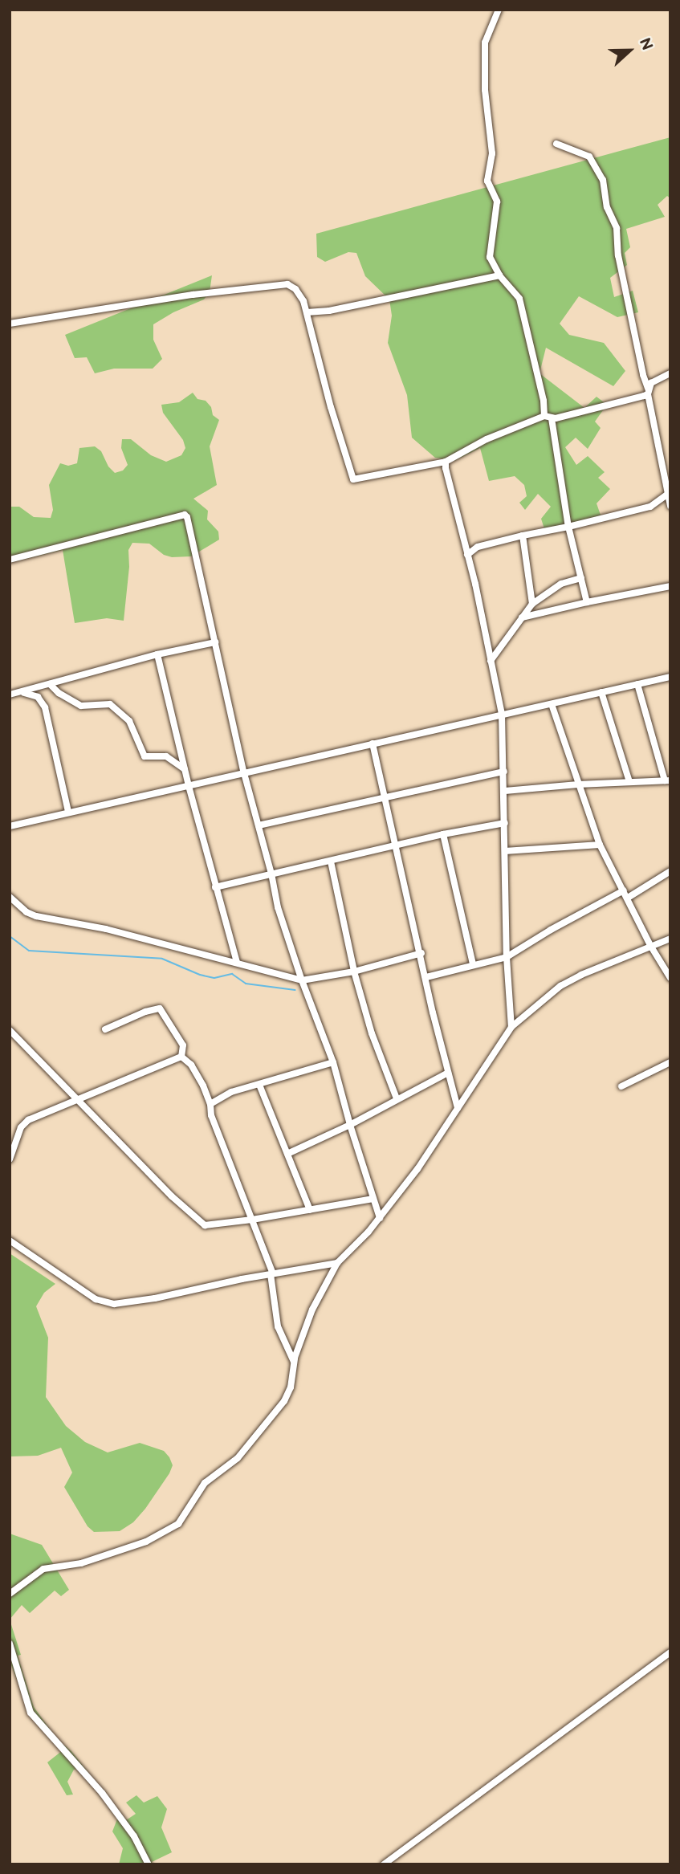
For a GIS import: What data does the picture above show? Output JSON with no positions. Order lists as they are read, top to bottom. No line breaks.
{"north":"right"}
